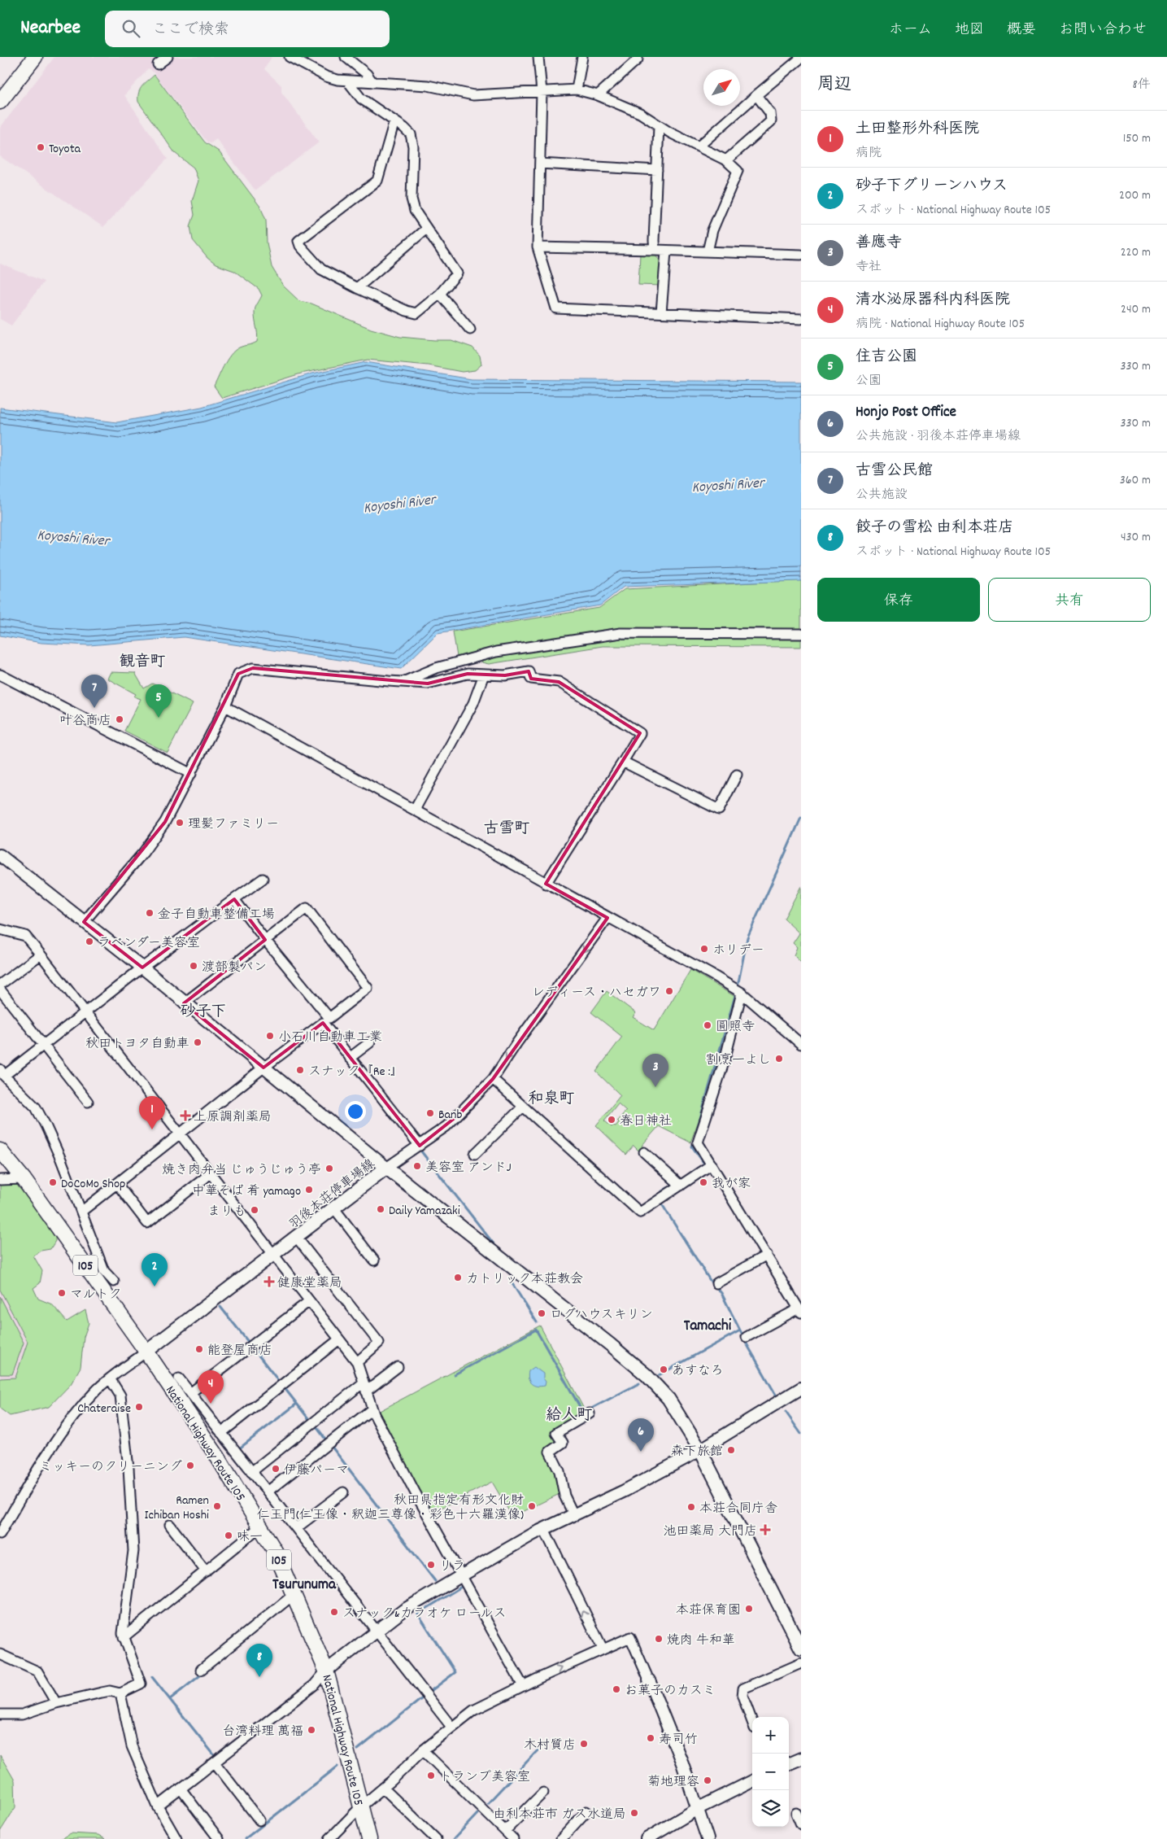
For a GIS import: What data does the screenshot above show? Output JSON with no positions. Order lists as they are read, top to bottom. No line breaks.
{"streets":{"highway":["105","National Highway Route 105"],"main road":["羽後本荘停車場線"]},"crossings":[["羽後本荘停車場線","National Highway Route 105"]],"districts":["観音町","古雪町","砂子下","和泉町","Tamachi","給人町","Tsurunuma"],"water":["Koyoshi River"],"places":{"other":["Toyota","叶谷商店","理髪ファミリー","金子自動車整備工場","ラベンダー美容室","ホリデー","渡部製パン","レディース・ハセガワ","圓照寺","小石川自動車工業","秋田トヨタ自動車","割烹一よし","スナック『Re :』","Banb","春日神社","美容室 アンドJ","焼き肉弁当 じゅうじゅう亭","DoCoMo Shop","我が家","中華そば 肴 yamago","Daily Yamazaki","まりも","カトリック本荘教会","マルトク","ログハウスキリン","能登屋商店","あすなろ","Chateraise","森下旅館","ミッキーのクリーニング","伊藤パーマ","Ramen Ichiban Hoshi","秋田県指定有形文化財 仁王門(仁王像・釈迦三尊像・彩色十六羅漢像)","本荘合同庁舎","味一","リラ","本荘保育園","スナック&カラオケ ロールス","焼肉 牛和華","お菓子のカスミ","台湾料理 萬福","寿司竹","木村質店","トランプ美容室","菊地理容","由利本荘市 ガス水道局"],"health":["上原調剤薬局","健康堂薬局","池田薬局 大門店"]},"north":"top right","page":{"header":"Nearbee","search":"ここで検索","nav":["ホーム","地図","概要","お問い合わせ"],"heading":["周辺","8件"],"list":[{"mark":"1","name":"土田整形外科医院","note":"病院","value":"150 m"},{"mark":"2","name":"砂子下グリーンハウス","note":"スポット · National Highway Route 105","value":"200 m"},{"mark":"3","name":"善應寺","note":"寺社","value":"220 m"},{"mark":"4","name":"清水泌尿器科内科医院","note":"病院 · National Highway Route 105","value":"240 m"},{"mark":"5","name":"住吉公園","note":"公園","value":"330 m"},{"mark":"6","name":"Honjo Post Office","note":"公共施設 · 羽後本荘停車場線","value":"330 m"},{"mark":"7","name":"古雪公民館","note":"公共施設","value":"360 m"},{"mark":"8","name":"餃子の雪松 由利本荘店","note":"スポット · National Highway Route 105","value":"430 m"}],"buttons":["保存","共有"],"pins":["7","5","3","1","2","4","6","8"],"map_buttons":["+","−"]}}
